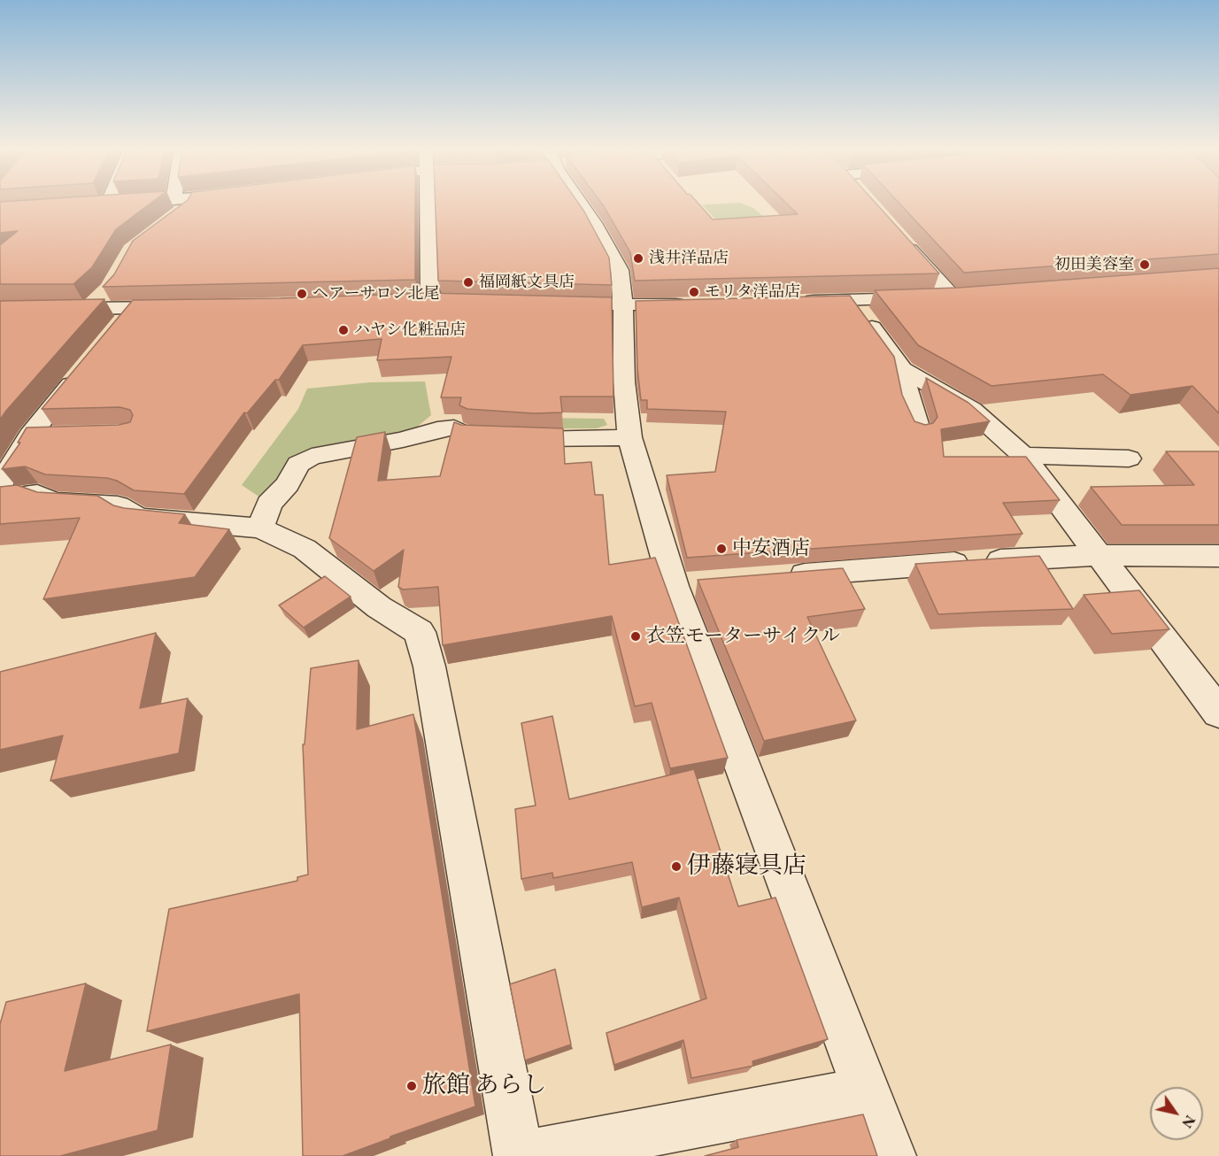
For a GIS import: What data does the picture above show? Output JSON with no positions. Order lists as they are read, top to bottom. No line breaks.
{"places":["浅井洋品店","初田美容室","福岡紙文具店","モリタ洋品店","ヘアーサロン北尾","ハヤシ化粧品店","中安酒店","衣笠モーターサイクル","伊藤寝具店","旅館 あらし"],"north":"bottom right"}
